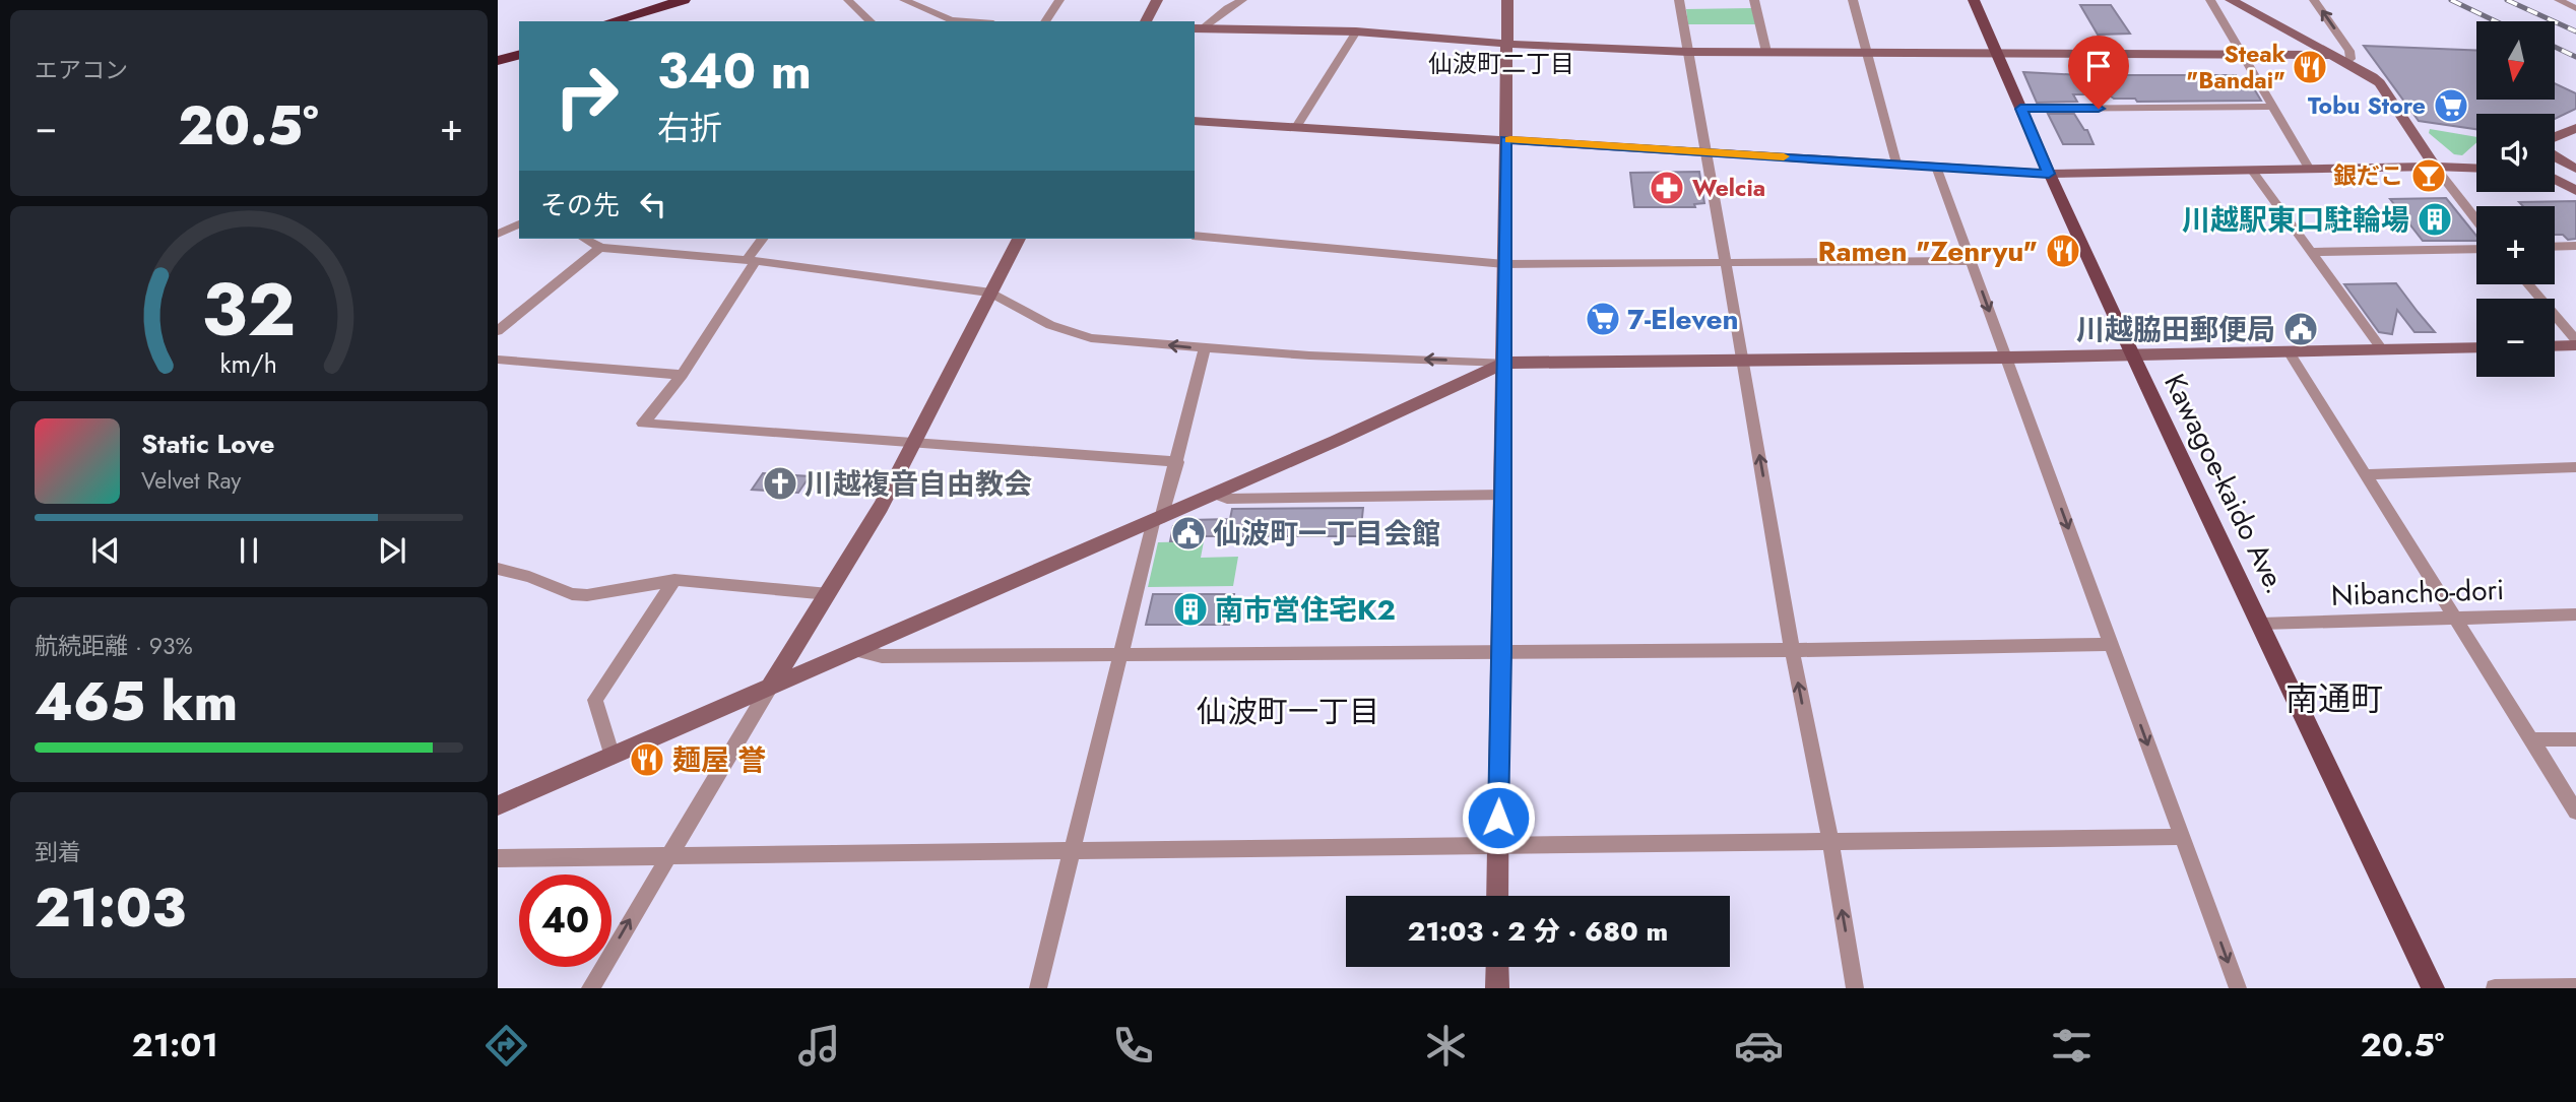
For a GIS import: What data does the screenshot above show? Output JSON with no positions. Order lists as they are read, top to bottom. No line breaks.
{"streets":{"main road":["Kawagoe-kaido Ave."],"street":["Nibancho-dori"]},"crossings":[["Kawagoe-kaido Ave.","Nibancho-dori"]],"districts":["仙波町二丁目","南通町","仙波町一丁目"],"places":{"restaurant":["Steak \"Bandai\"","Ramen \"Zenryu\"","麺屋 誉"],"supermarket":["Tobu Store","7-Eleven"],"bar":["銀だこ"],"pharmacy":["Welcia"],"building":["川越駅東口駐輪場","南市営住宅K2"],"public building":["川越脇田郵便局","仙波町一丁目会館"],"church":["川越複音自由教会"]},"north":"bottom","page":{"tile":["エアコン",["航続距離 · 93%","465 km"],["到着","21:03"]],"map_buttons":["+","−"],"turn":["340 m","右折"],"heat":["−","20.5°","+"],"then":"その先","song":["Static Love","Velvet Ray"],"limit":"40","trip":"21:03 · 2 分 · 680 m","tabs":["21:01","20.5°"],"gauge":["32","km/h"]}}
